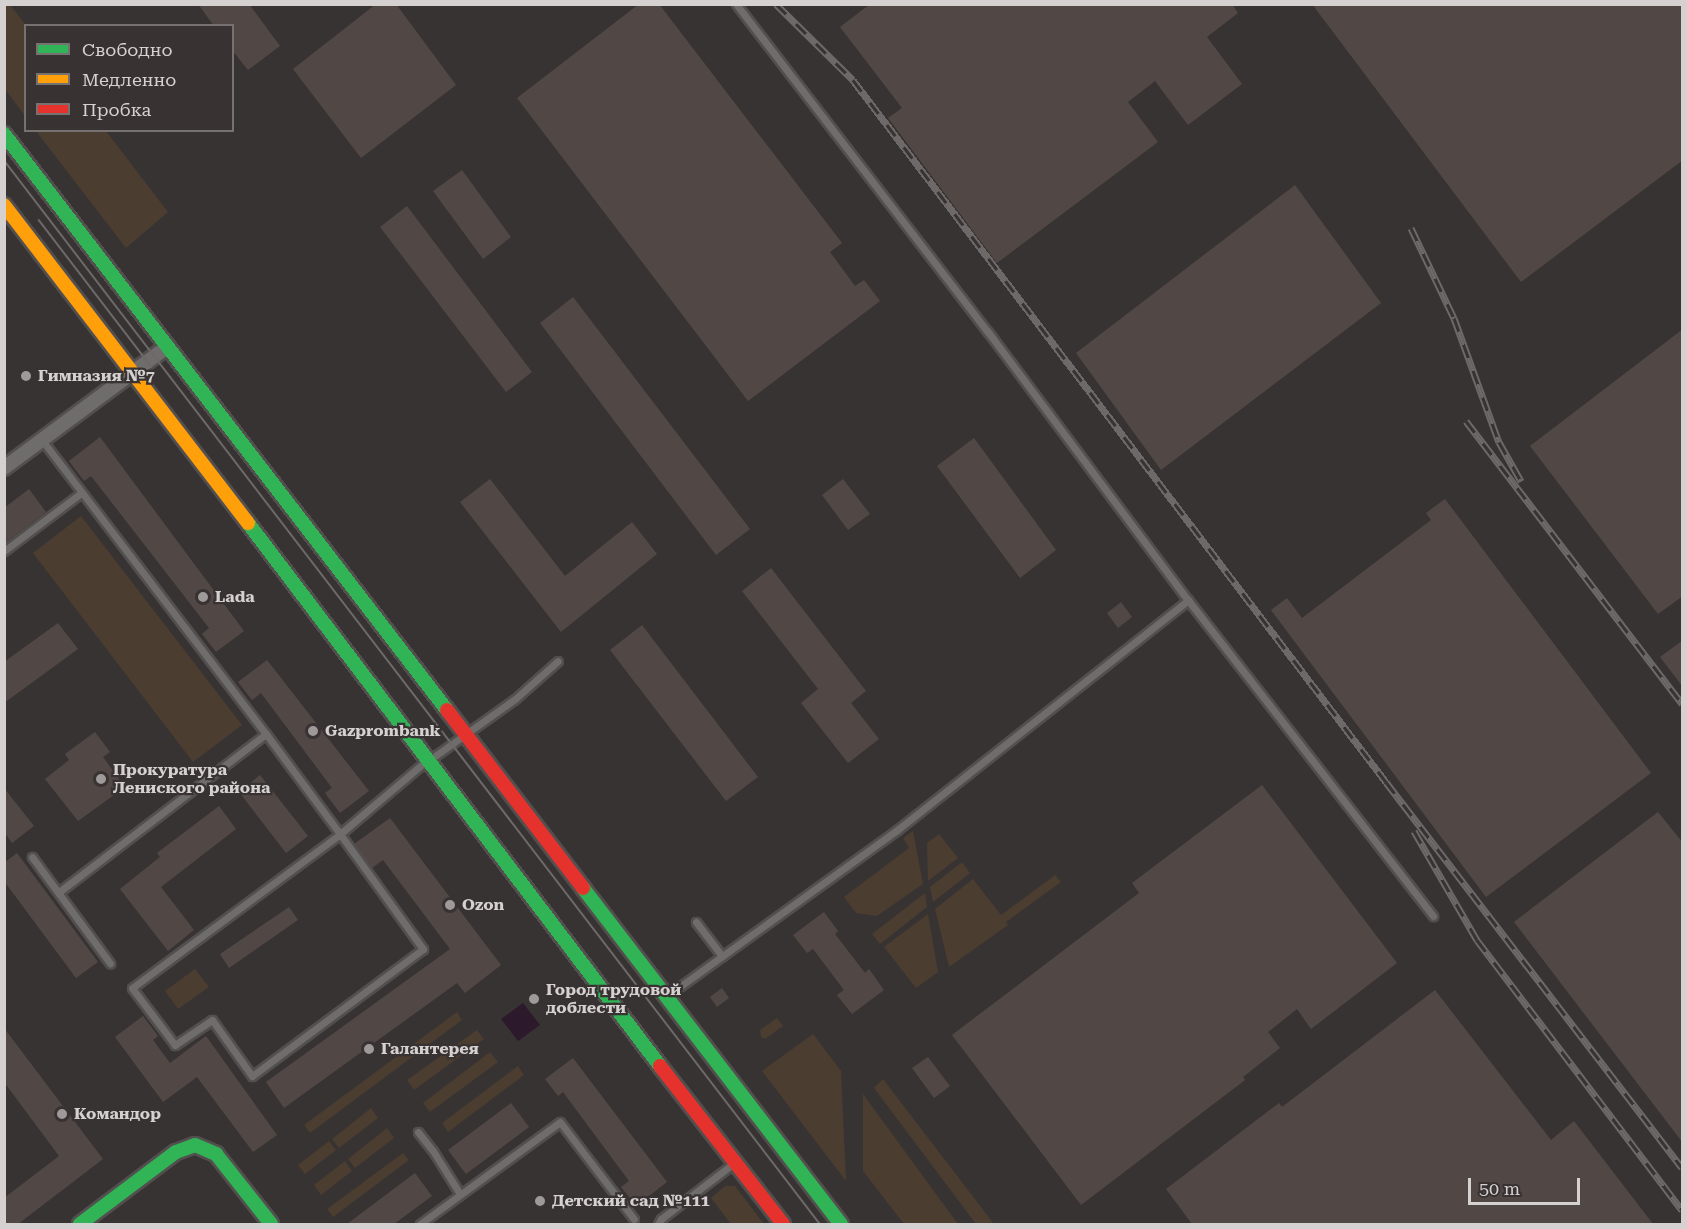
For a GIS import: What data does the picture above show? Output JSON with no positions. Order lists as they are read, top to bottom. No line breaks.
{"places":["Гимназия №7","Lada","Gazprombank","Прокуратура Лениского района","Ozon","Город трудовой доблести","Галантерея","Командор","Детский сад №111"],"legend":["Свободно","Медленно","Пробка"],"scale_bar":"50 m"}
